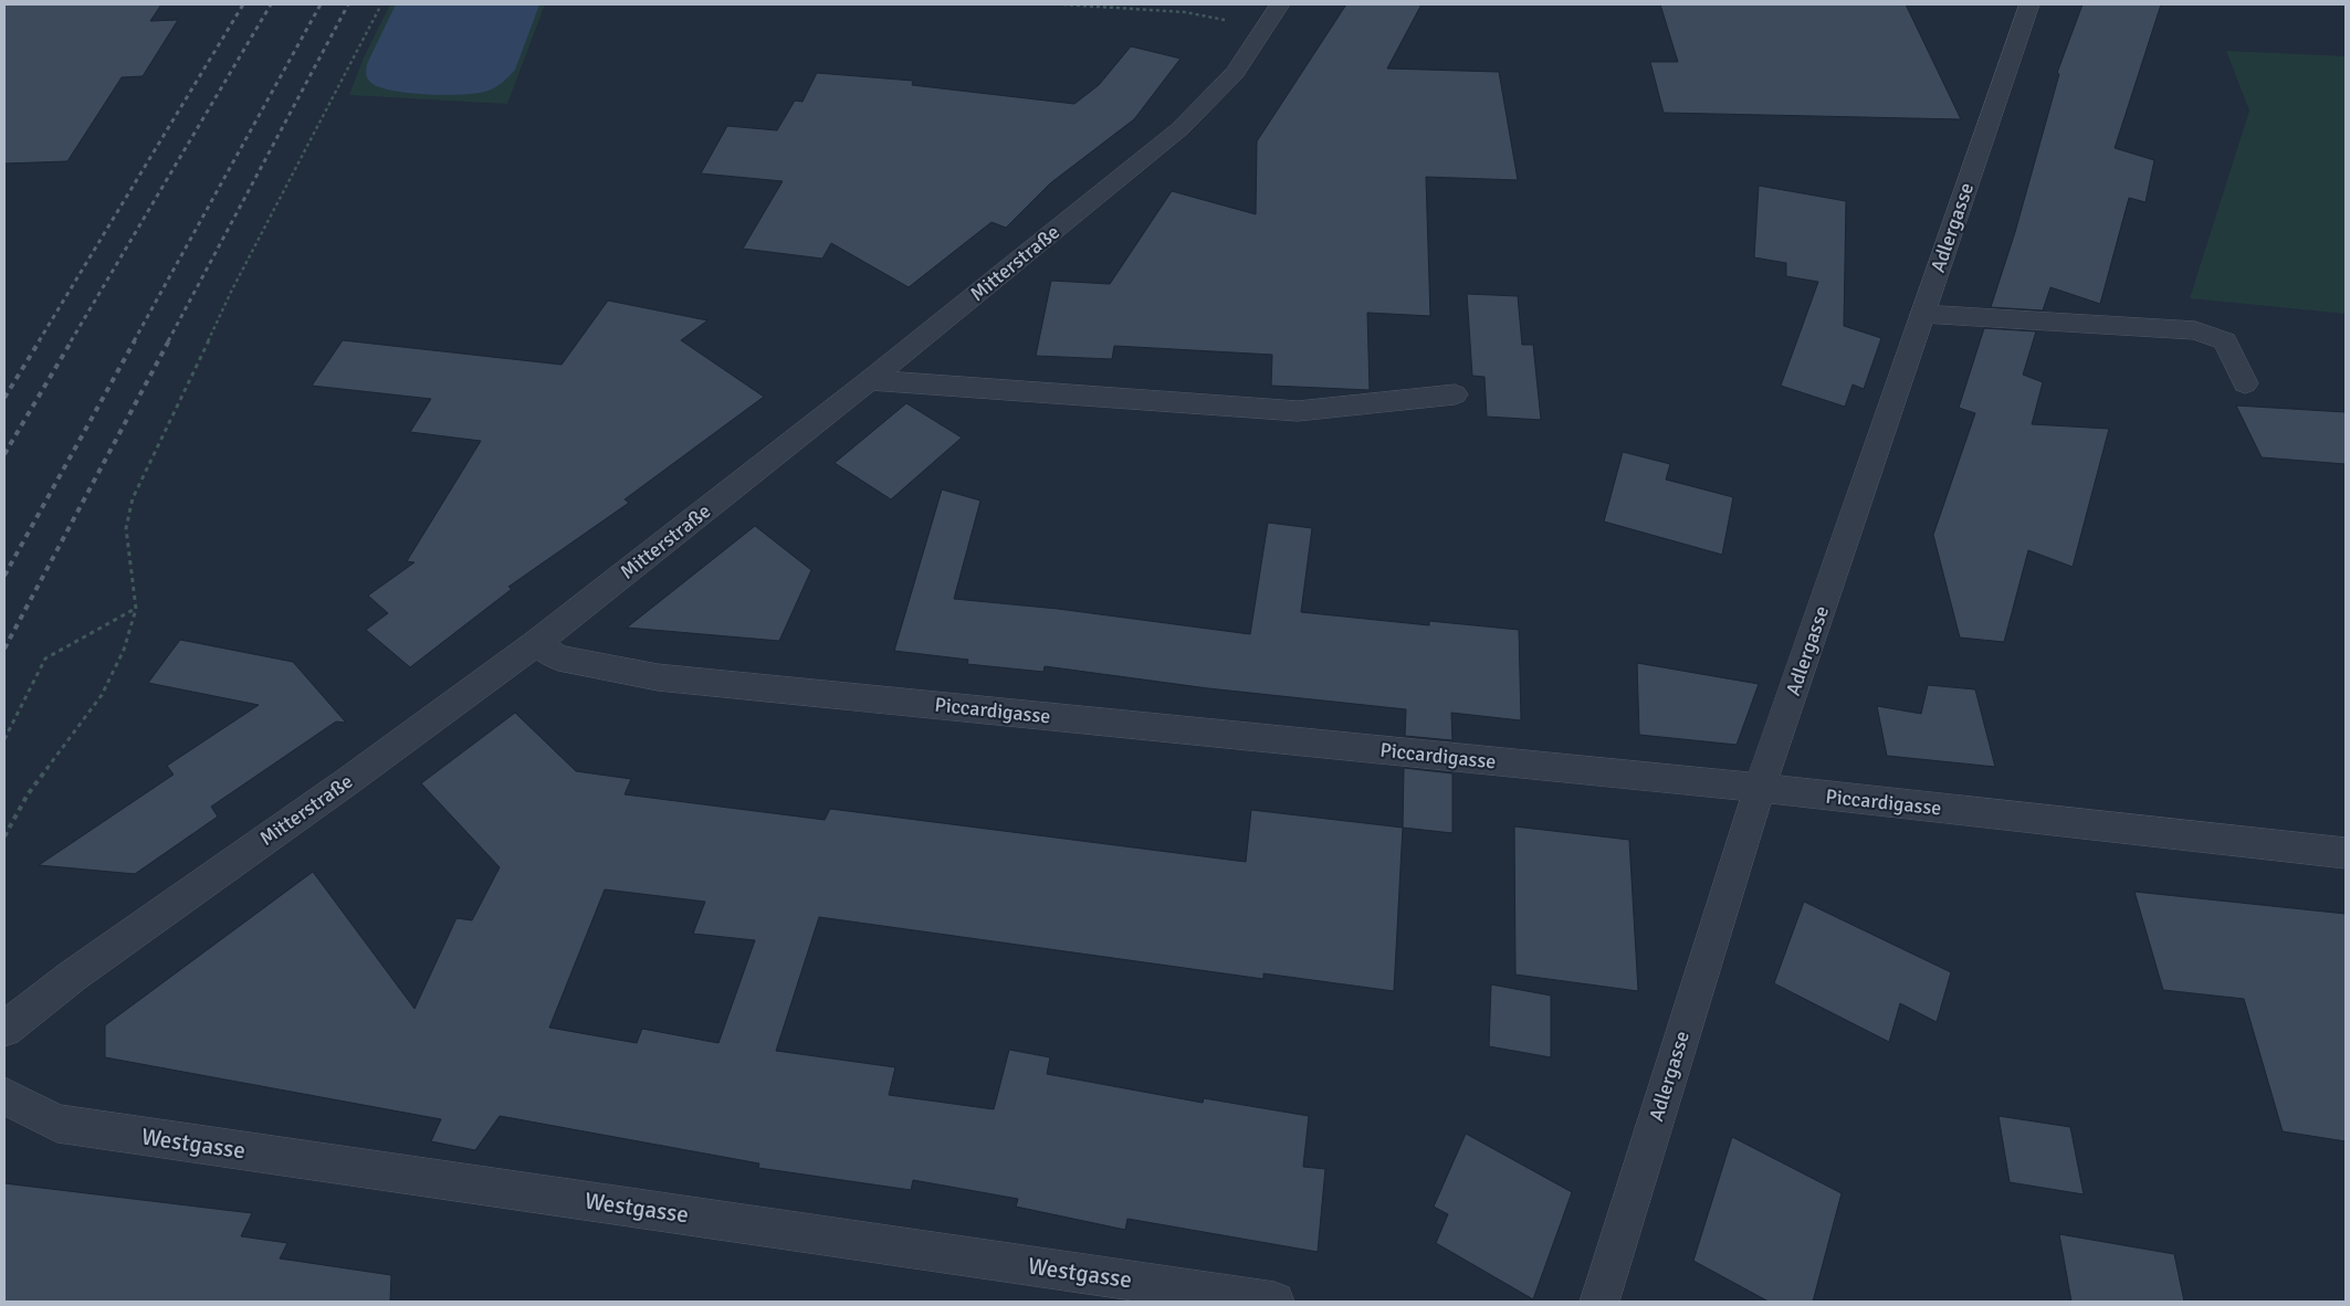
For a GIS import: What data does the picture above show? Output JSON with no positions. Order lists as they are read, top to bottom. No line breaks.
{"streets":{"street":["Adlergasse","Mitterstraße","Piccardigasse","Westgasse"]},"crossings":[["Adlergasse","Piccardigasse"],["Mitterstraße","Piccardigasse"]]}
